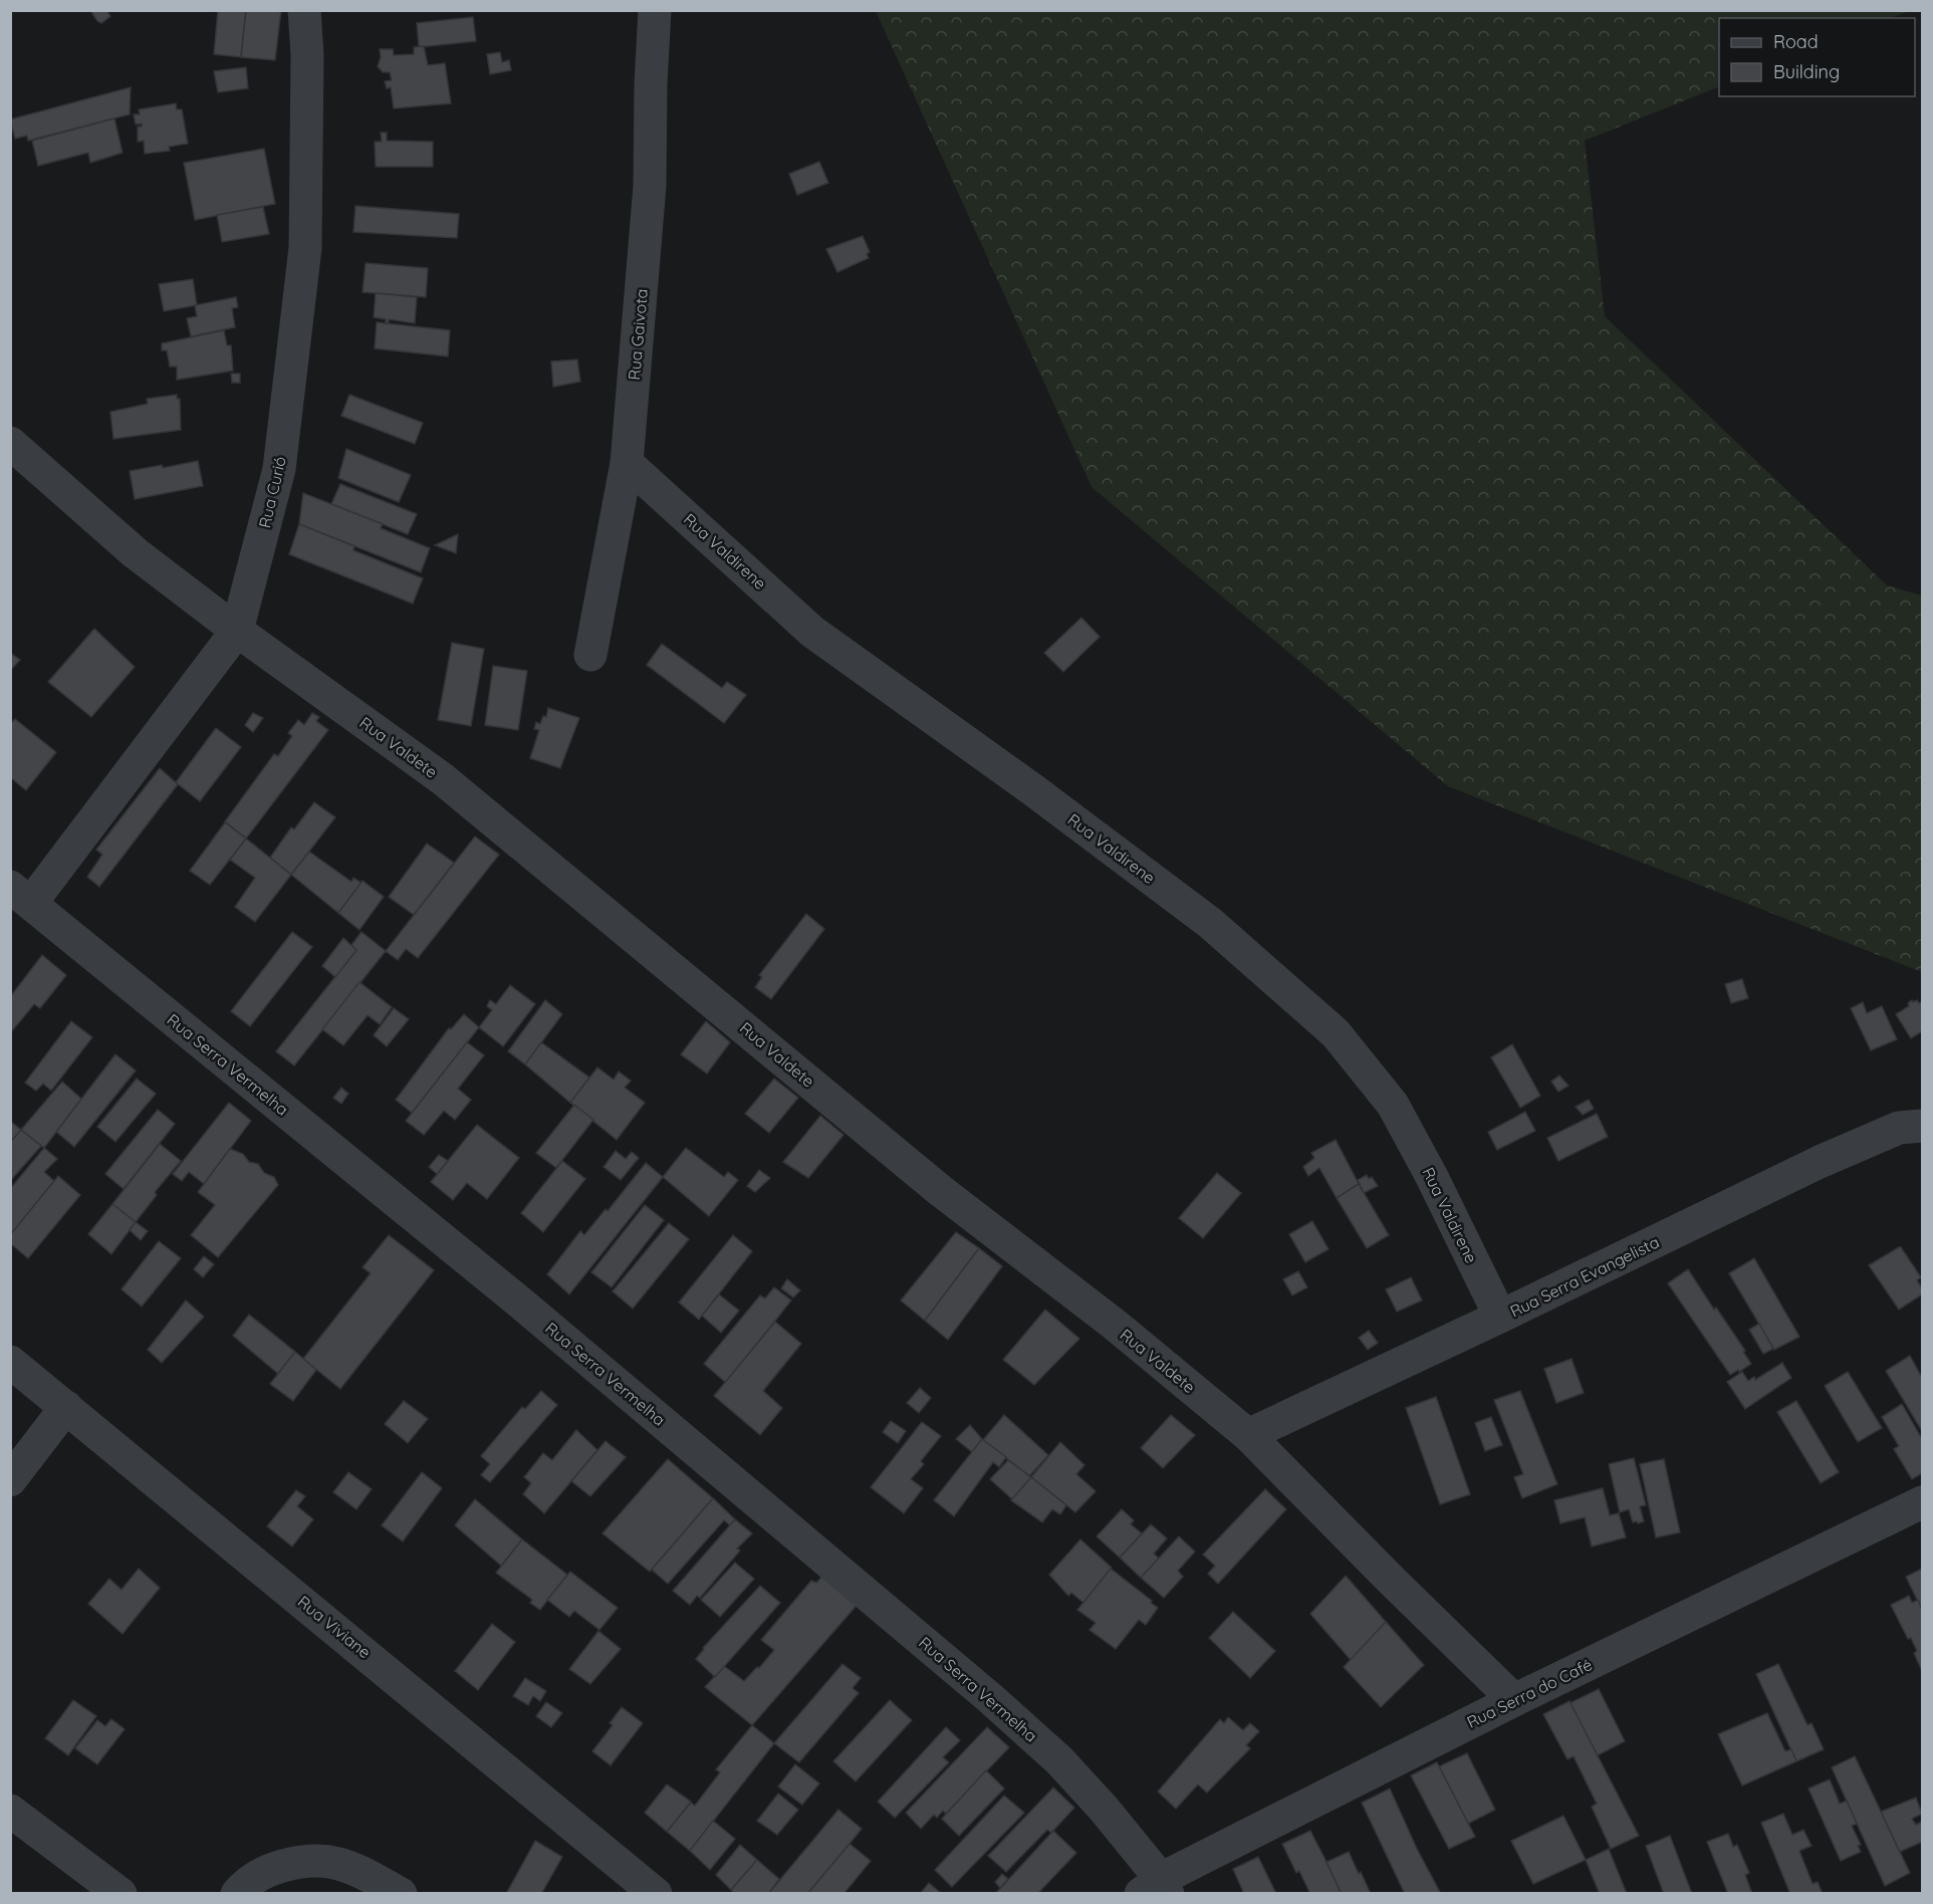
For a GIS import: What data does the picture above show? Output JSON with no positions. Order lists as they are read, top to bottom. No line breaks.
{"streets":{"street":["Rua Gaivota","Rua Curió","Rua Valdirene","Rua Valdete","Rua Serra Vermelha","Rua Serra Evangelista","Rua Viviane","Rua Serra do Café"]},"crossings":[["Rua Gaivota","Rua Valdirene"],["Rua Curió","Rua Valdete"],["Rua Curió","Rua Serra Vermelha"],["Rua Valdirene","Rua Serra Evangelista"],["Rua Valdete","Rua Serra Evangelista"],["Rua Valdete","Rua Serra do Café"],["Rua Serra Vermelha","Rua Serra do Café"]],"legend":["Road","Building"]}
